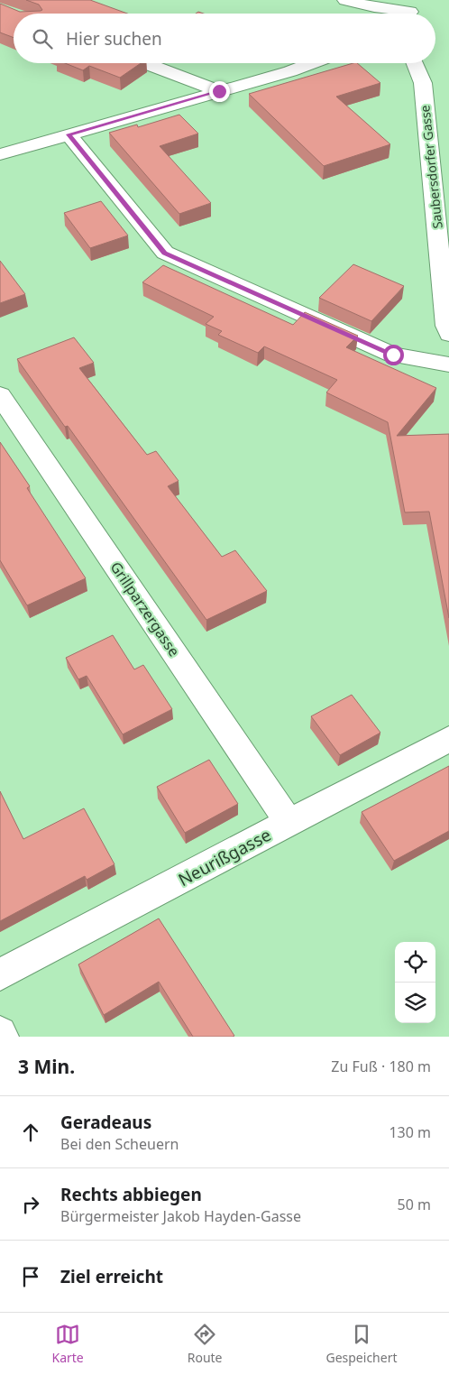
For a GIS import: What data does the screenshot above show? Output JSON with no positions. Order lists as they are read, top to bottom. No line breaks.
{"streets":{"street":["Saubersdorfer Gasse","Grillparzergasse","Neurißgasse"]},"crossings":[["Grillparzergasse","Neurißgasse"]],"page":{"search":"Hier suchen","heading":["3 Min.","Zu Fuß · 180 m"],"list":[["Geradeaus","Bei den Scheuern","130 m"],["Rechts abbiegen","Bürgermeister Jakob Hayden-Gasse","50 m"],"Ziel erreicht"],"nav":["Karte","Route","Gespeichert"]}}
